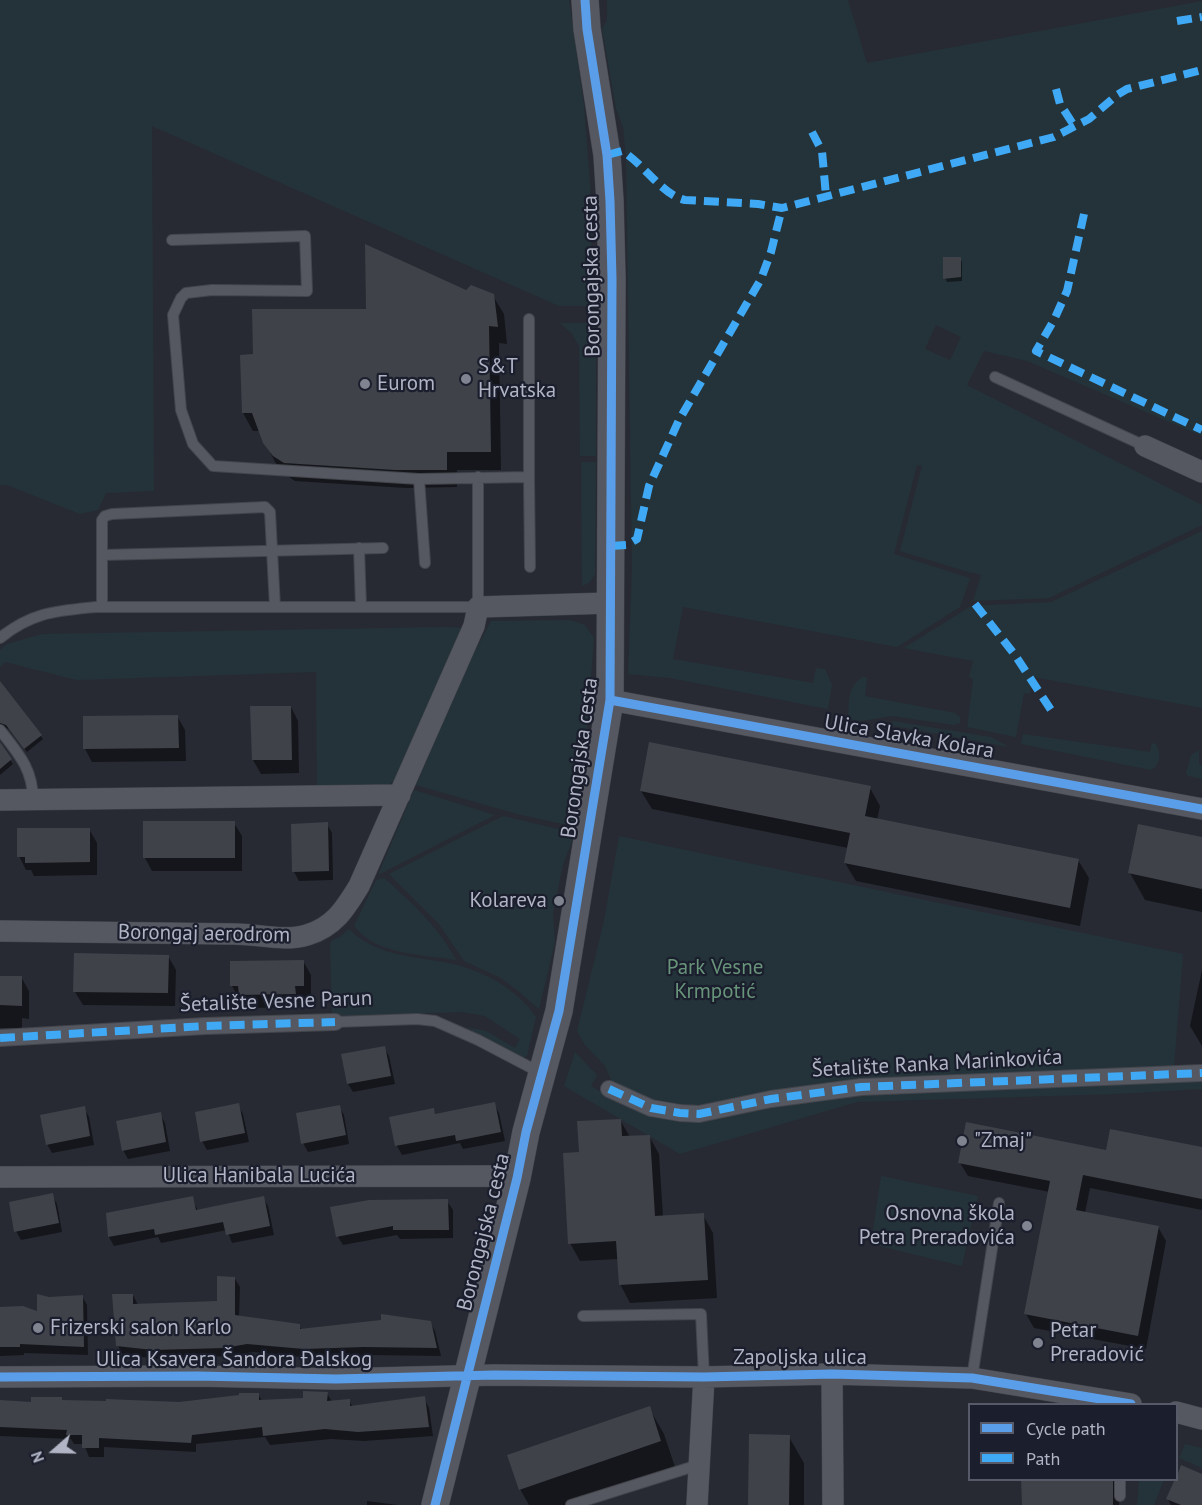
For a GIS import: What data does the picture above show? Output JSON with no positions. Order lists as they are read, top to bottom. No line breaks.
{"streets":{"street":["Borongajska cesta","Ulica Slavka Kolara","Borongaj aerodrom","Šetalište Vesne Parun","Šetalište Ranka Marinkovića","Ulica Hanibala Lucića","Zapoljska ulica","Ulica Ksavera Šandora Đalskog"]},"crossings":[["Borongajska cesta","Ulica Slavka Kolara"],["Borongajska cesta","Šetalište Vesne Parun"],["Borongajska cesta","Ulica Hanibala Lucića"],["Borongajska cesta","Zapoljska ulica"],["Borongajska cesta","Ulica Ksavera Šandora Đalskog"],["Zapoljska ulica","Ulica Ksavera Šandora Đalskog"]],"parks":["Park Vesne Krmpotić"],"places":["S&T Hrvatska","Eurom","Kolareva","\"Zmaj\"","Osnovna škola Petra Preradovića","Frizerski salon Karlo","Petar Preradović"],"legend":["Cycle path","Path"],"north":"left"}
